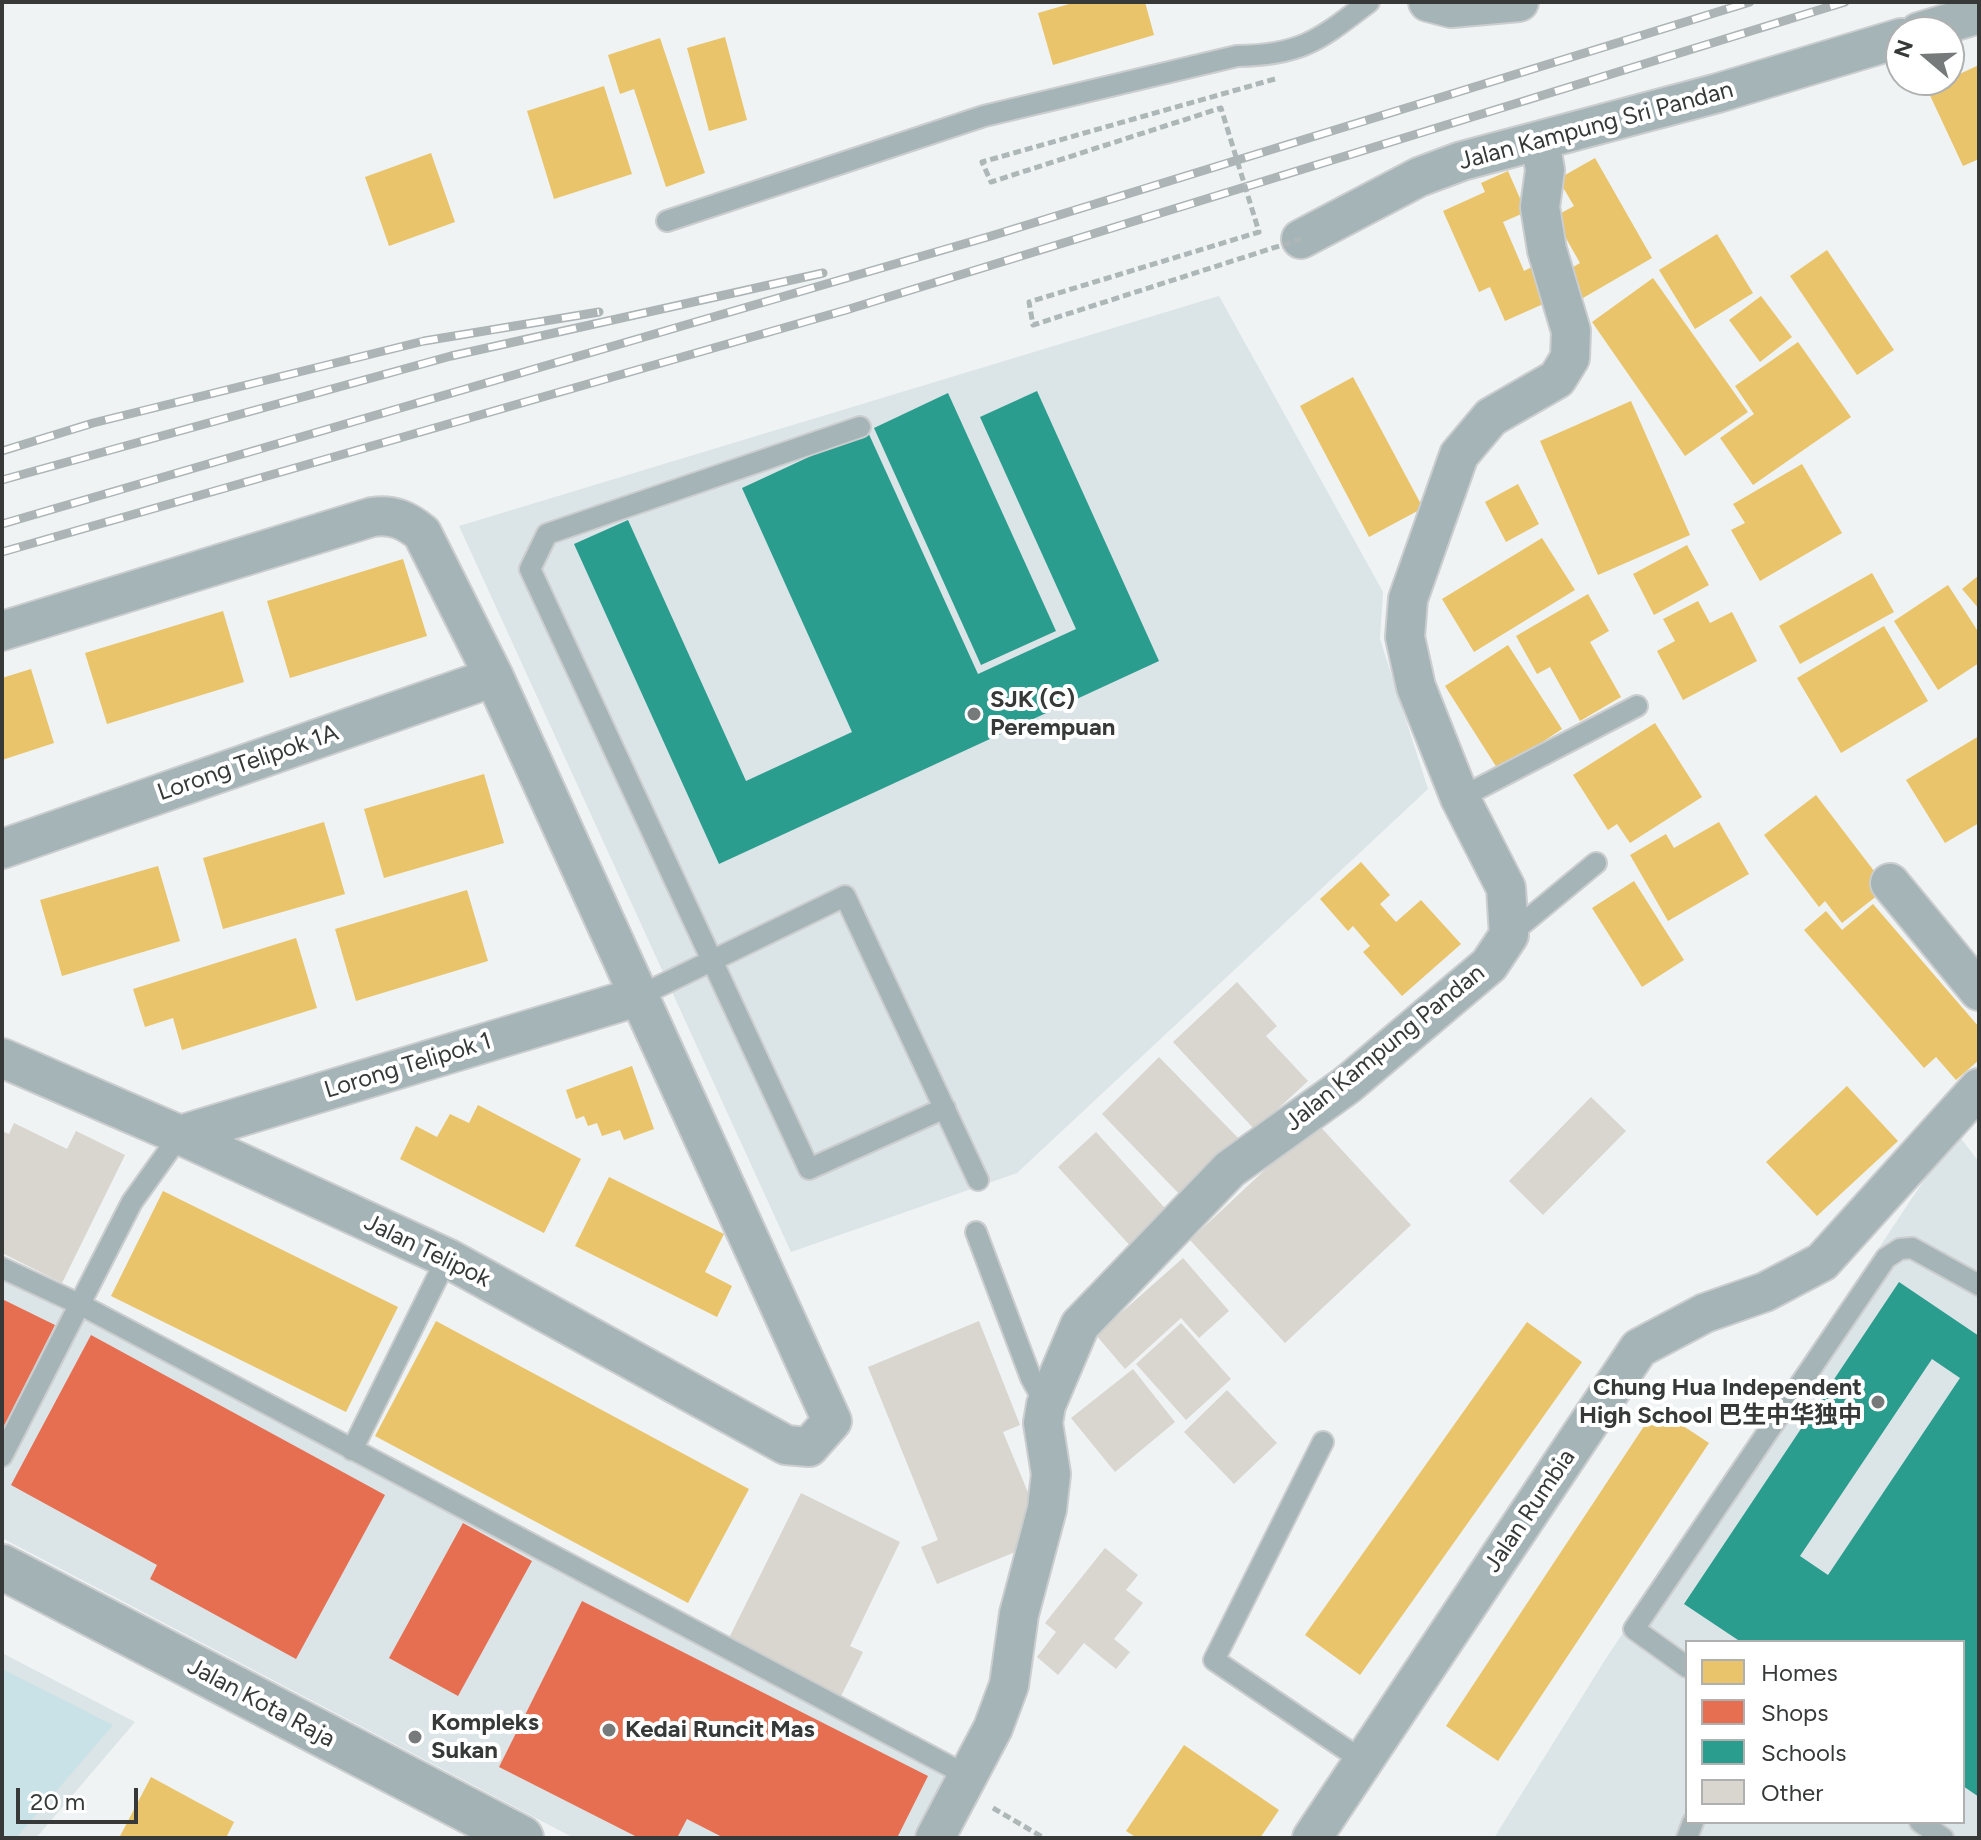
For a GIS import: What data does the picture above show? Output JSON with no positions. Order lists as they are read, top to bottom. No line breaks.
{"streets":{"main road":["Jalan Kota Raja"],"street":["Jalan Kampung Sri Pandan","Lorong Telipok 1A","Jalan Kampung Pandan","Lorong Telipok 1","Jalan Telipok","Jalan Rumbia"]},"crossings":[["Lorong Telipok 1","Jalan Telipok"]],"places":["SJK (C) Perempuan","Chung Hua Independent High School 巴生中华独中","Kedai Runcit Mas","Kompleks Sukan"],"legend":["Homes","Shops","Schools","Other"],"scale_bar":"20 m","north":"left"}
